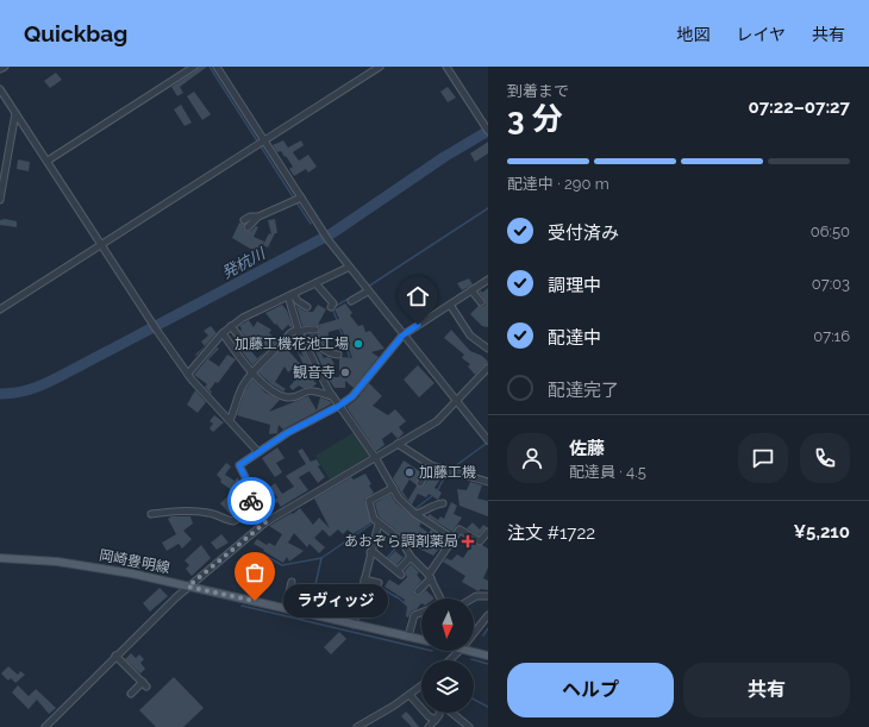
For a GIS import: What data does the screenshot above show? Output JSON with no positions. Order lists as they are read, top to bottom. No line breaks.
{"streets":{"main road":["岡崎豊明線"]},"water":["発杭川"],"places":{"other":["加藤工機花池工場","観音寺","加藤工機","ラヴィッジ"],"health":["あおぞら調剤薬局"]},"north":"bottom","page":{"header":"Quickbag","nav":["地図","レイヤ","共有"],"heading":["3 分","到着まで","07:22–07:27"],"panel":["佐藤","配達員 · 4.5","注文 #1722","¥5,210"],"bar":"配達中 · 290 m","list":[["受付済み","06:50"],["調理中","07:03"],["配達中","07:16"],"配達完了"],"bubble":"ラヴィッジ","buttons":["ヘルプ","共有"]}}
